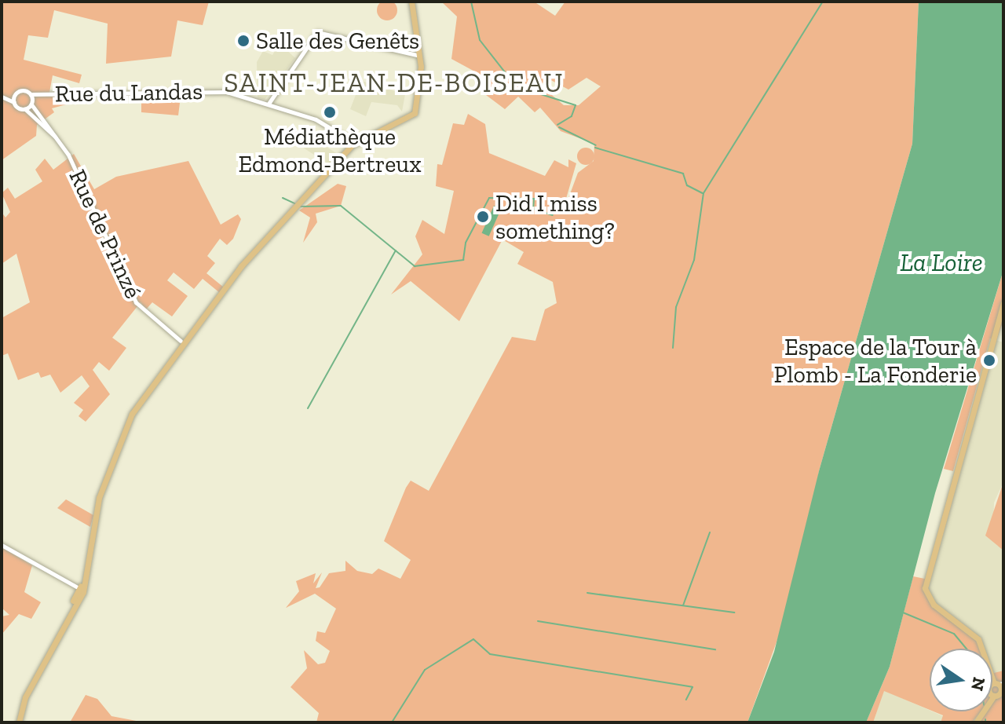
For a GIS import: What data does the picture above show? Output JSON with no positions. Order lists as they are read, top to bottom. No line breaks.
{"streets":{"street":["Rue du Landas","Rue de Prinzé"]},"crossings":[["Rue du Landas","Rue de Prinzé"]],"districts":["SAINT-JEAN-DE-BOISEAU"],"water":["La Loire"],"places":["Salle des Genêts","Médiathèque Edmond-Bertreux","Did I miss something?","Espace de la Tour à Plomb - La Fonderie"],"north":"right"}
